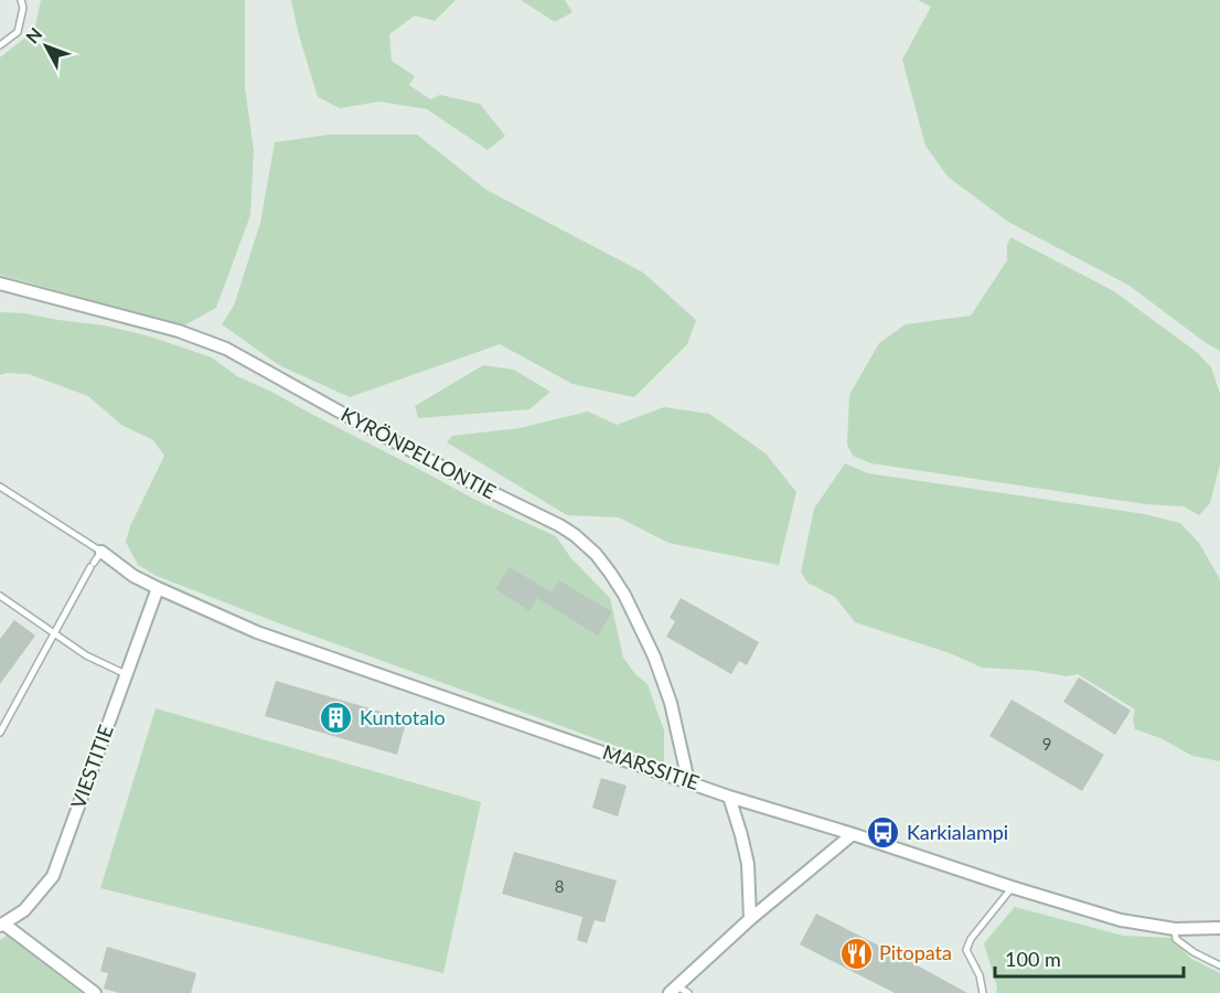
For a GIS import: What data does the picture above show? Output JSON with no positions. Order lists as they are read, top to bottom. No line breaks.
{"streets":{"street":["KYRÖNPELLONTIE","VIESTITIE","MARSSITIE"]},"crossings":[["KYRÖNPELLONTIE","MARSSITIE"],["VIESTITIE","MARSSITIE"]],"places":{"building":["Kuntotalo"],"bus stop":["Karkialampi"],"restaurant":["Pitopata"]},"house_numbers":["9","8"],"scale_bar":"100 m","north":"top left"}
